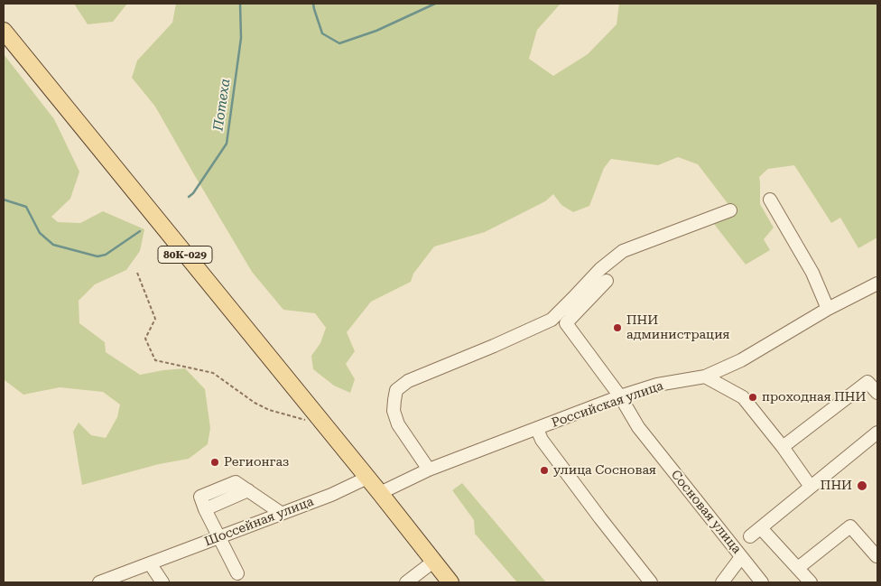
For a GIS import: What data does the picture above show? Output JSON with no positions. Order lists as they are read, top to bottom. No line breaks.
{"streets":{"main road":["80К-029"],"street":["Российская улица","Сосновая улица","Шоссейная улица"]},"crossings":[["80К-029","Российская улица"],["80К-029","Шоссейная улица"],["Российская улица","Сосновая улица"]],"water":["Потеха"],"places":["ПНИ администрация","проходная ПНИ","Регионгаз","улица Сосновая","ПНИ"]}
